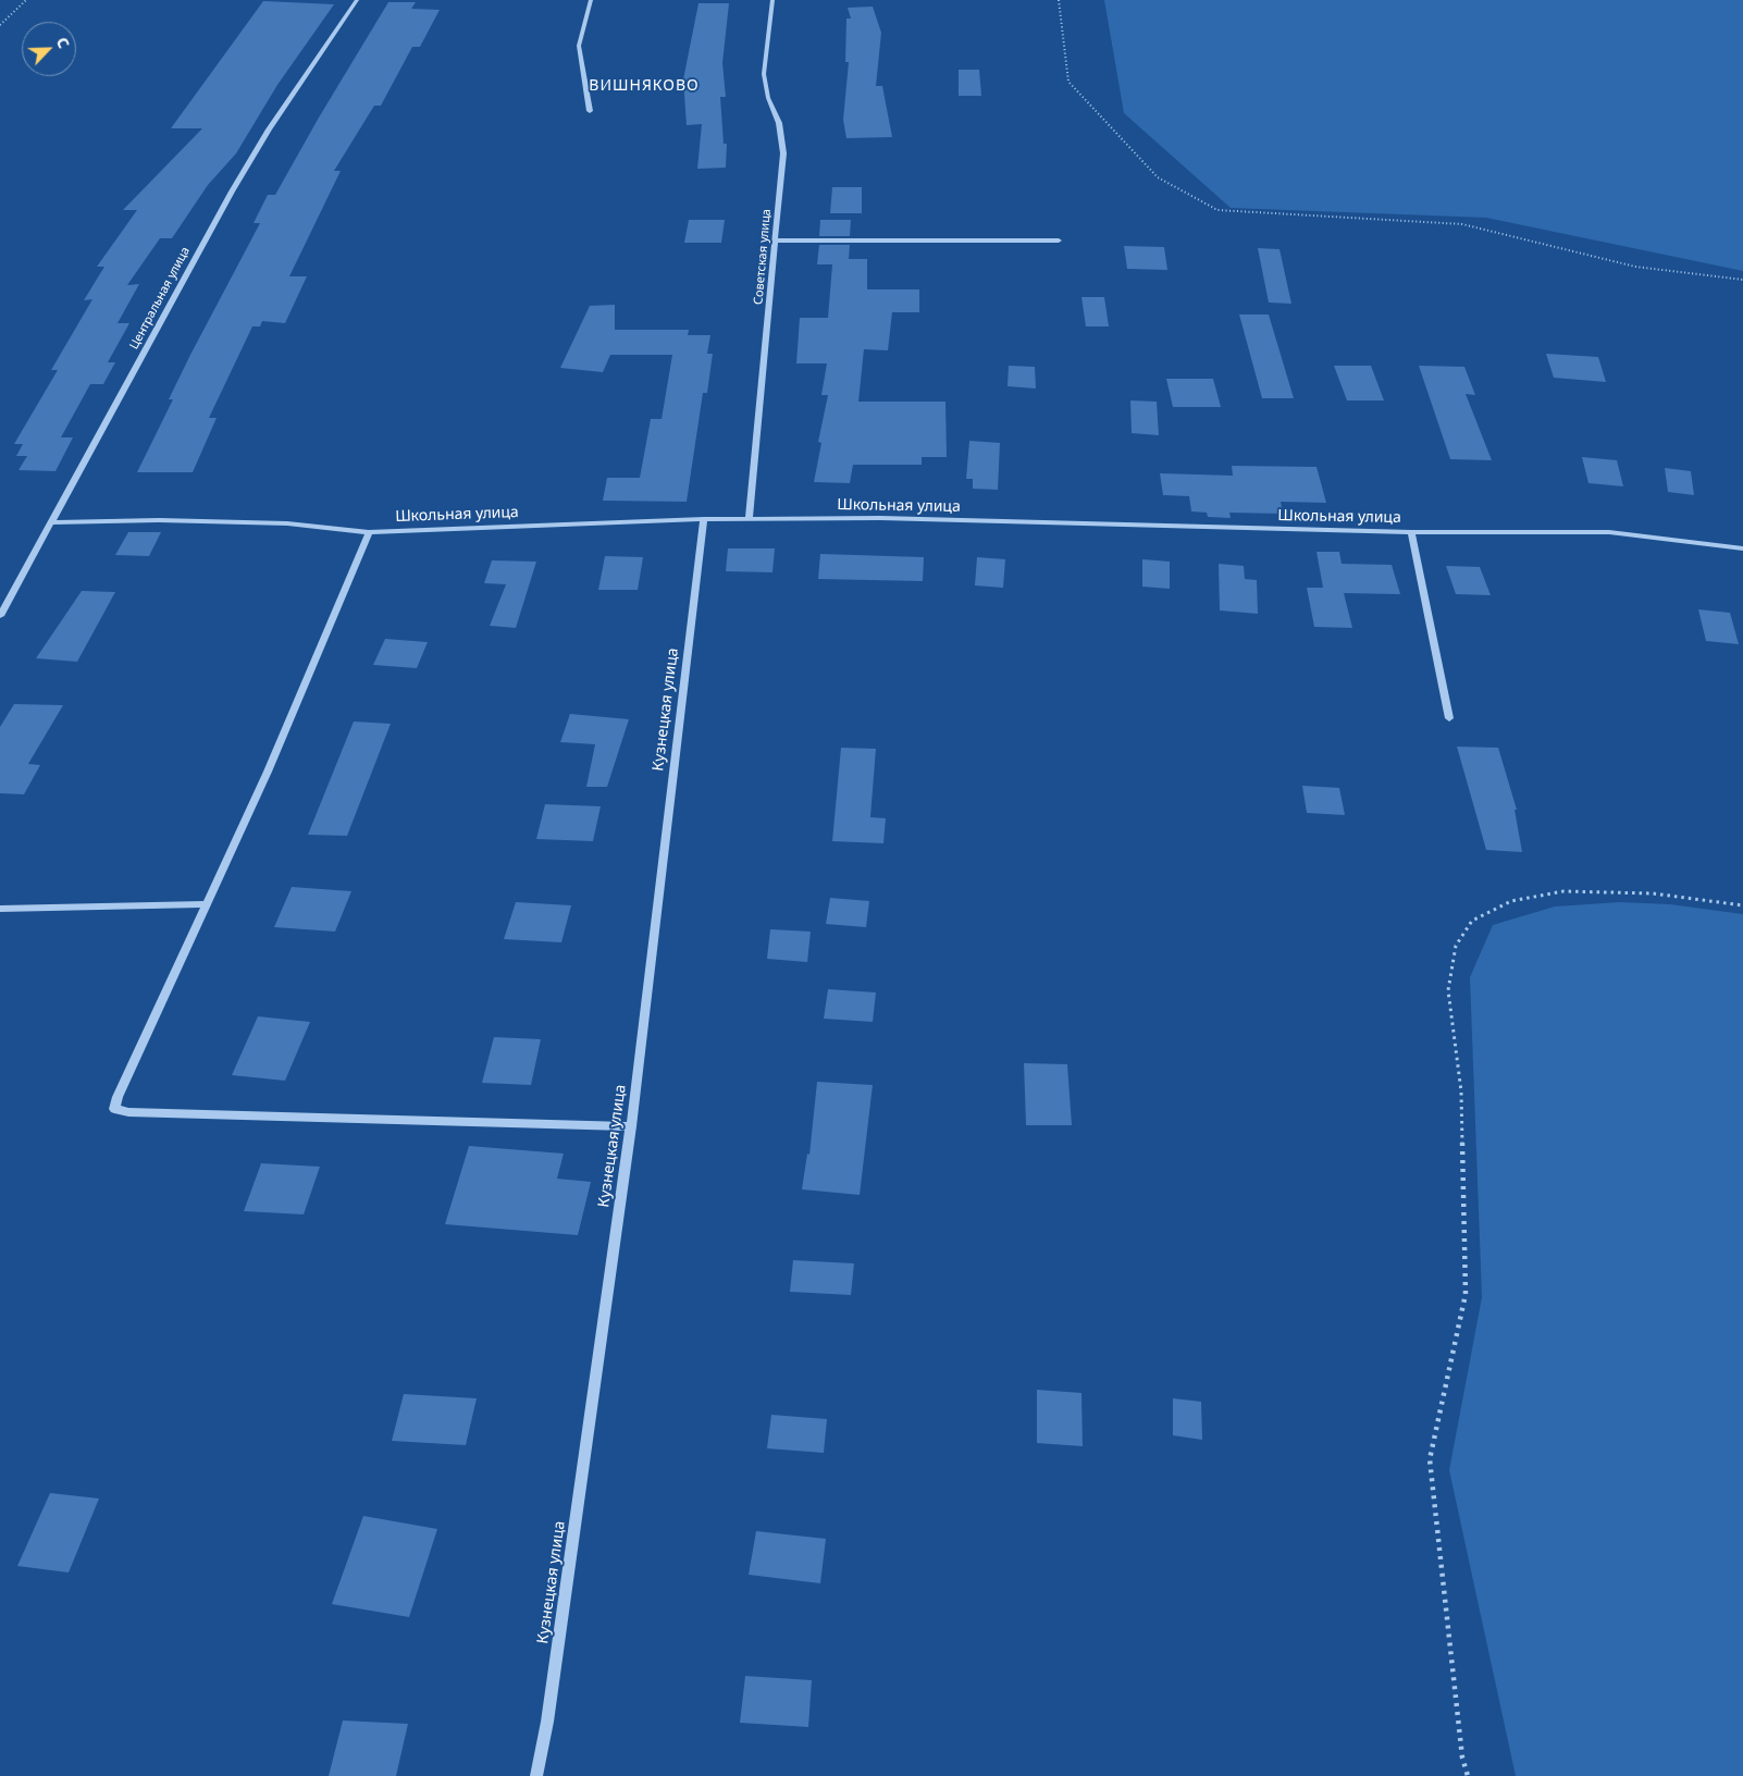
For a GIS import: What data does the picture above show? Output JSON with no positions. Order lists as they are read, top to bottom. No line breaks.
{"streets":{"street":["Советская улица","Центральная улица","Школьная улица","Кузнецкая улица"]},"crossings":[["Советская улица","Школьная улица"],["Центральная улица","Школьная улица"],["Школьная улица","Кузнецкая улица"]],"districts":["ВИШНЯКОВО"],"north":"top right"}
